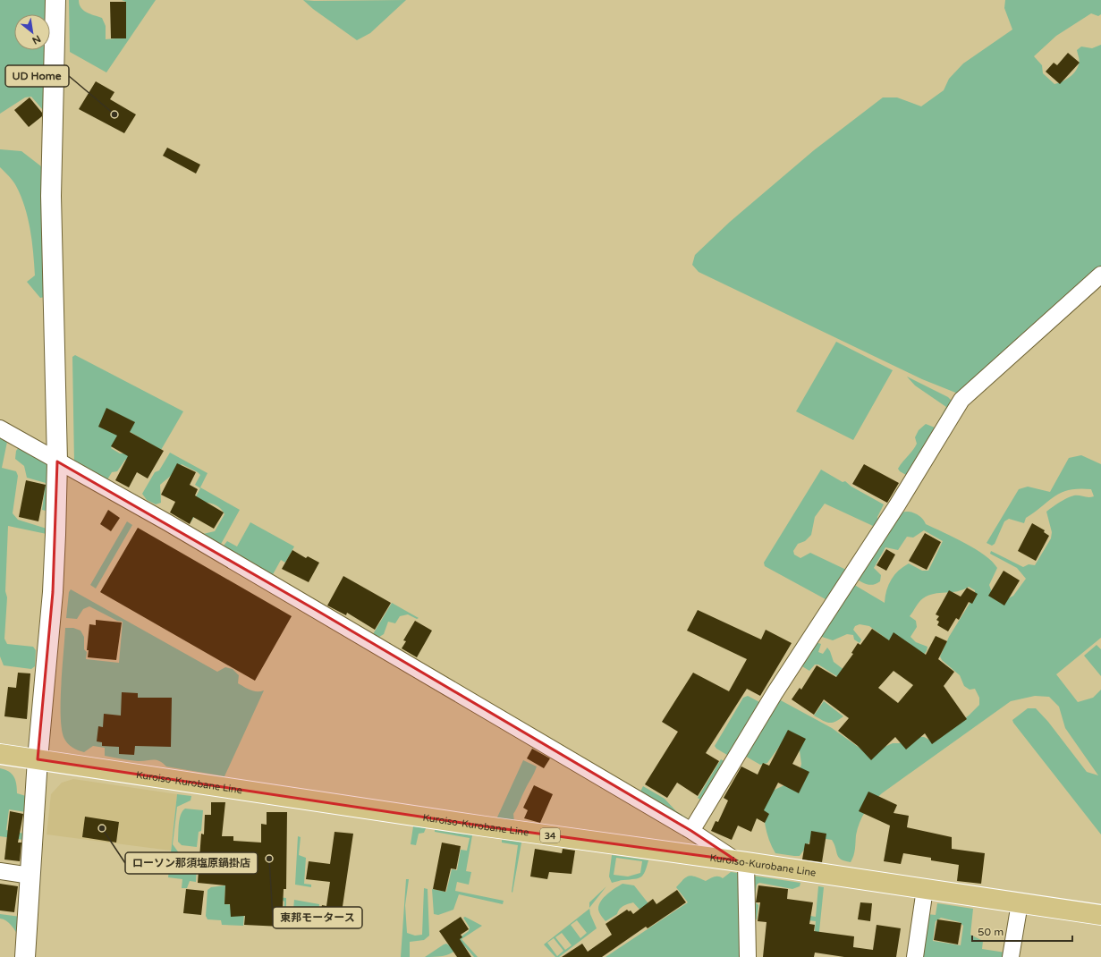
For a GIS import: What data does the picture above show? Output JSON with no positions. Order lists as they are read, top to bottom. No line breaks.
{"streets":{"main road":["Kuroiso-Kurobane Line","34"]},"places":["UD Home","ローソン那須塩原鍋掛店","東邦モータース"],"scale_bar":"50 m","north":"bottom right"}
